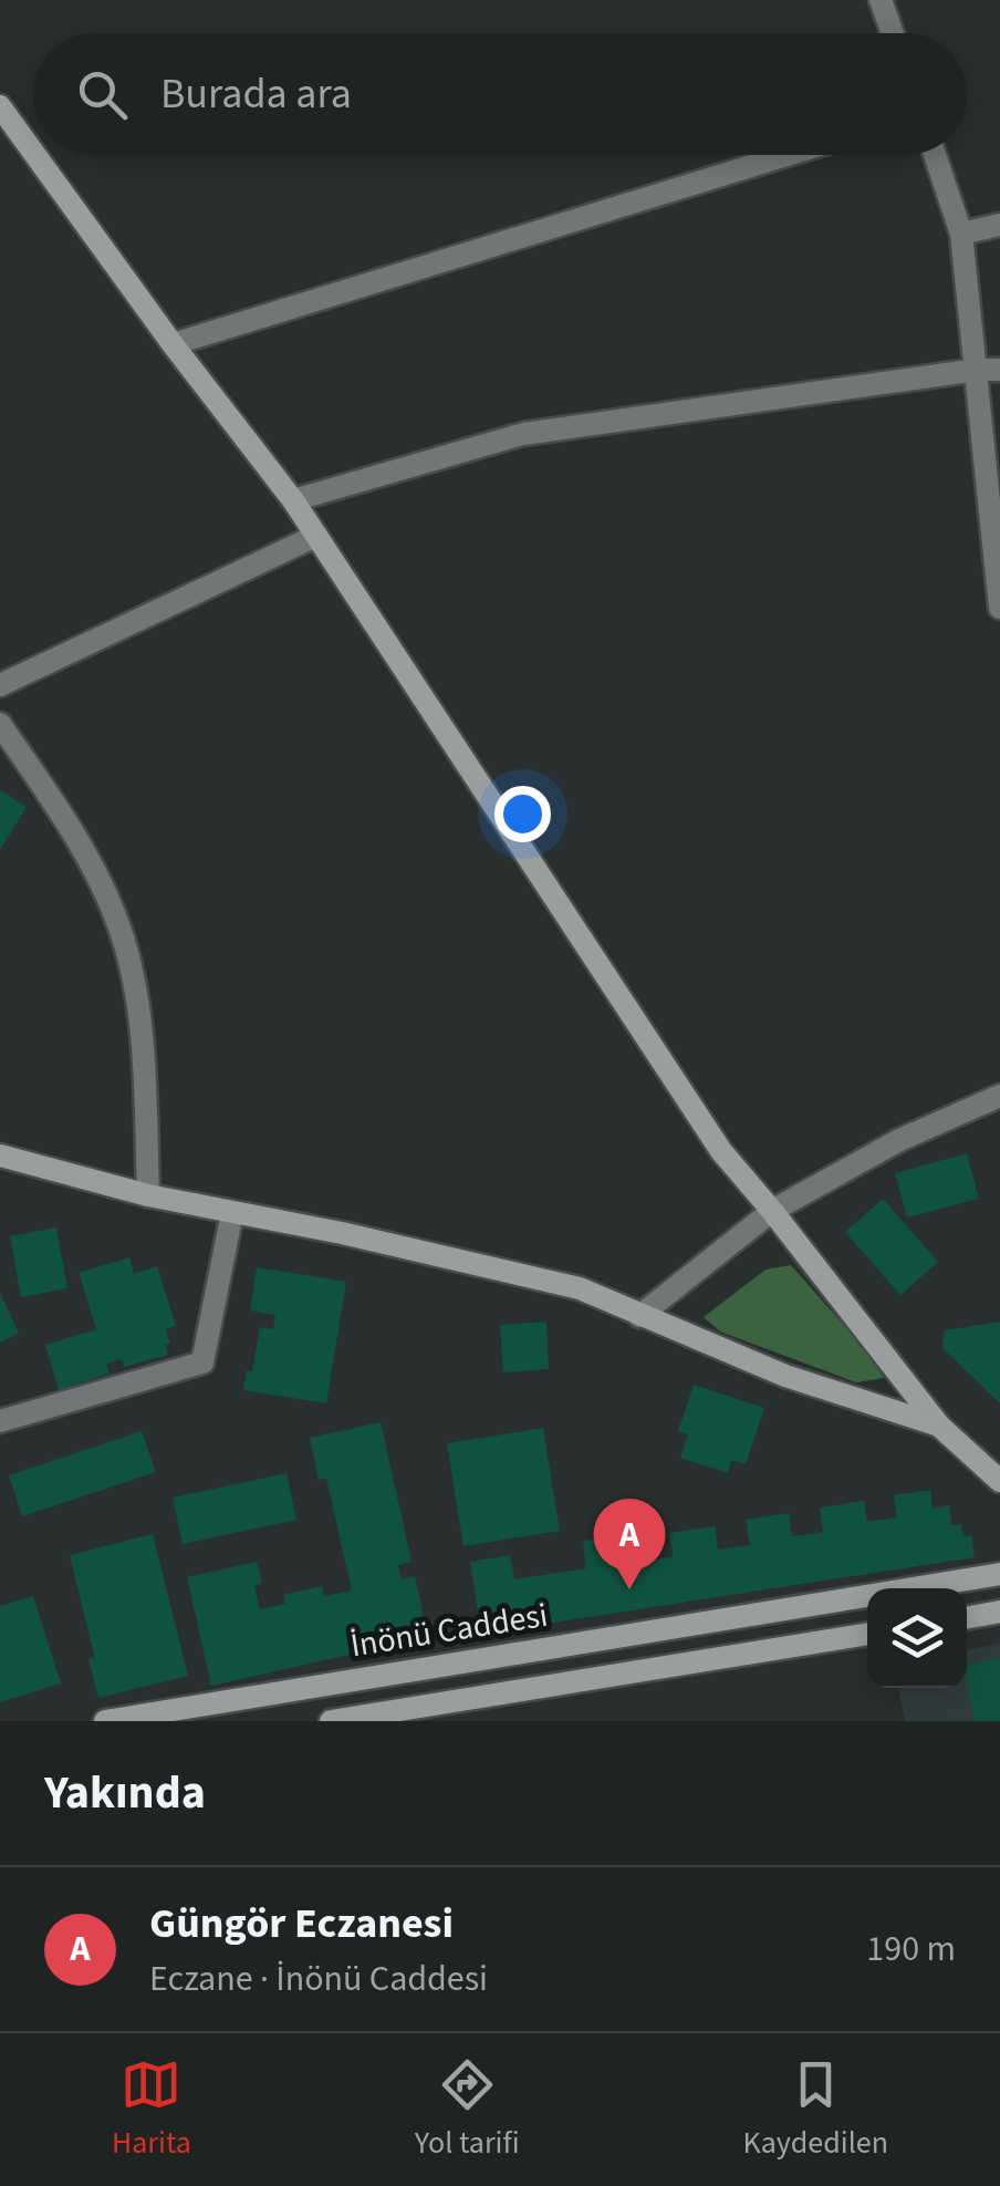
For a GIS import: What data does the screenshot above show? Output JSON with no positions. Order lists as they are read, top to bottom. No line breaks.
{"streets":{"street":["İnönü Caddesi"]},"page":{"search":"Burada ara","pins":"A","heading":"Yakında","list":[{"mark":"A","name":"Güngör Eczanesi","note":"Eczane · İnönü Caddesi","value":"190 m"}],"nav":["Harita","Yol tarifi","Kaydedilen"]}}
